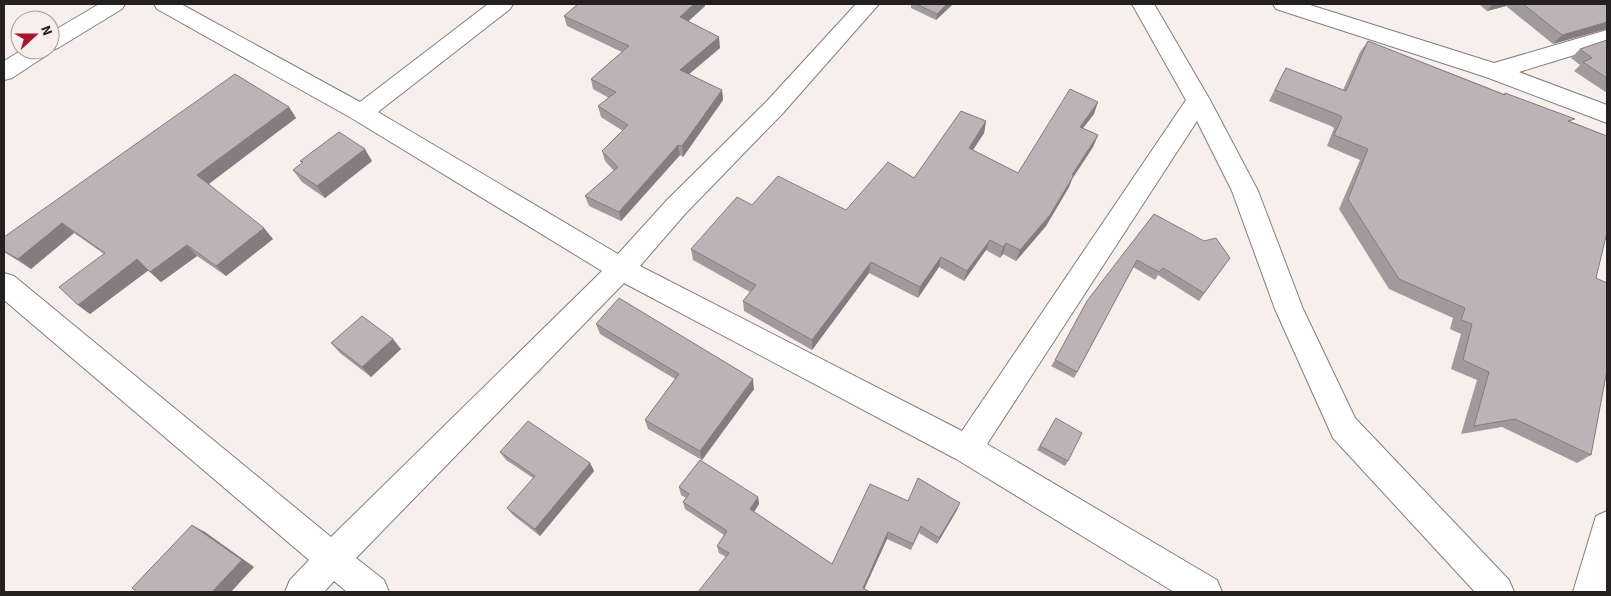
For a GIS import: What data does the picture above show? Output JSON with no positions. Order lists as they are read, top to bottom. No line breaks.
{"north":"right"}
